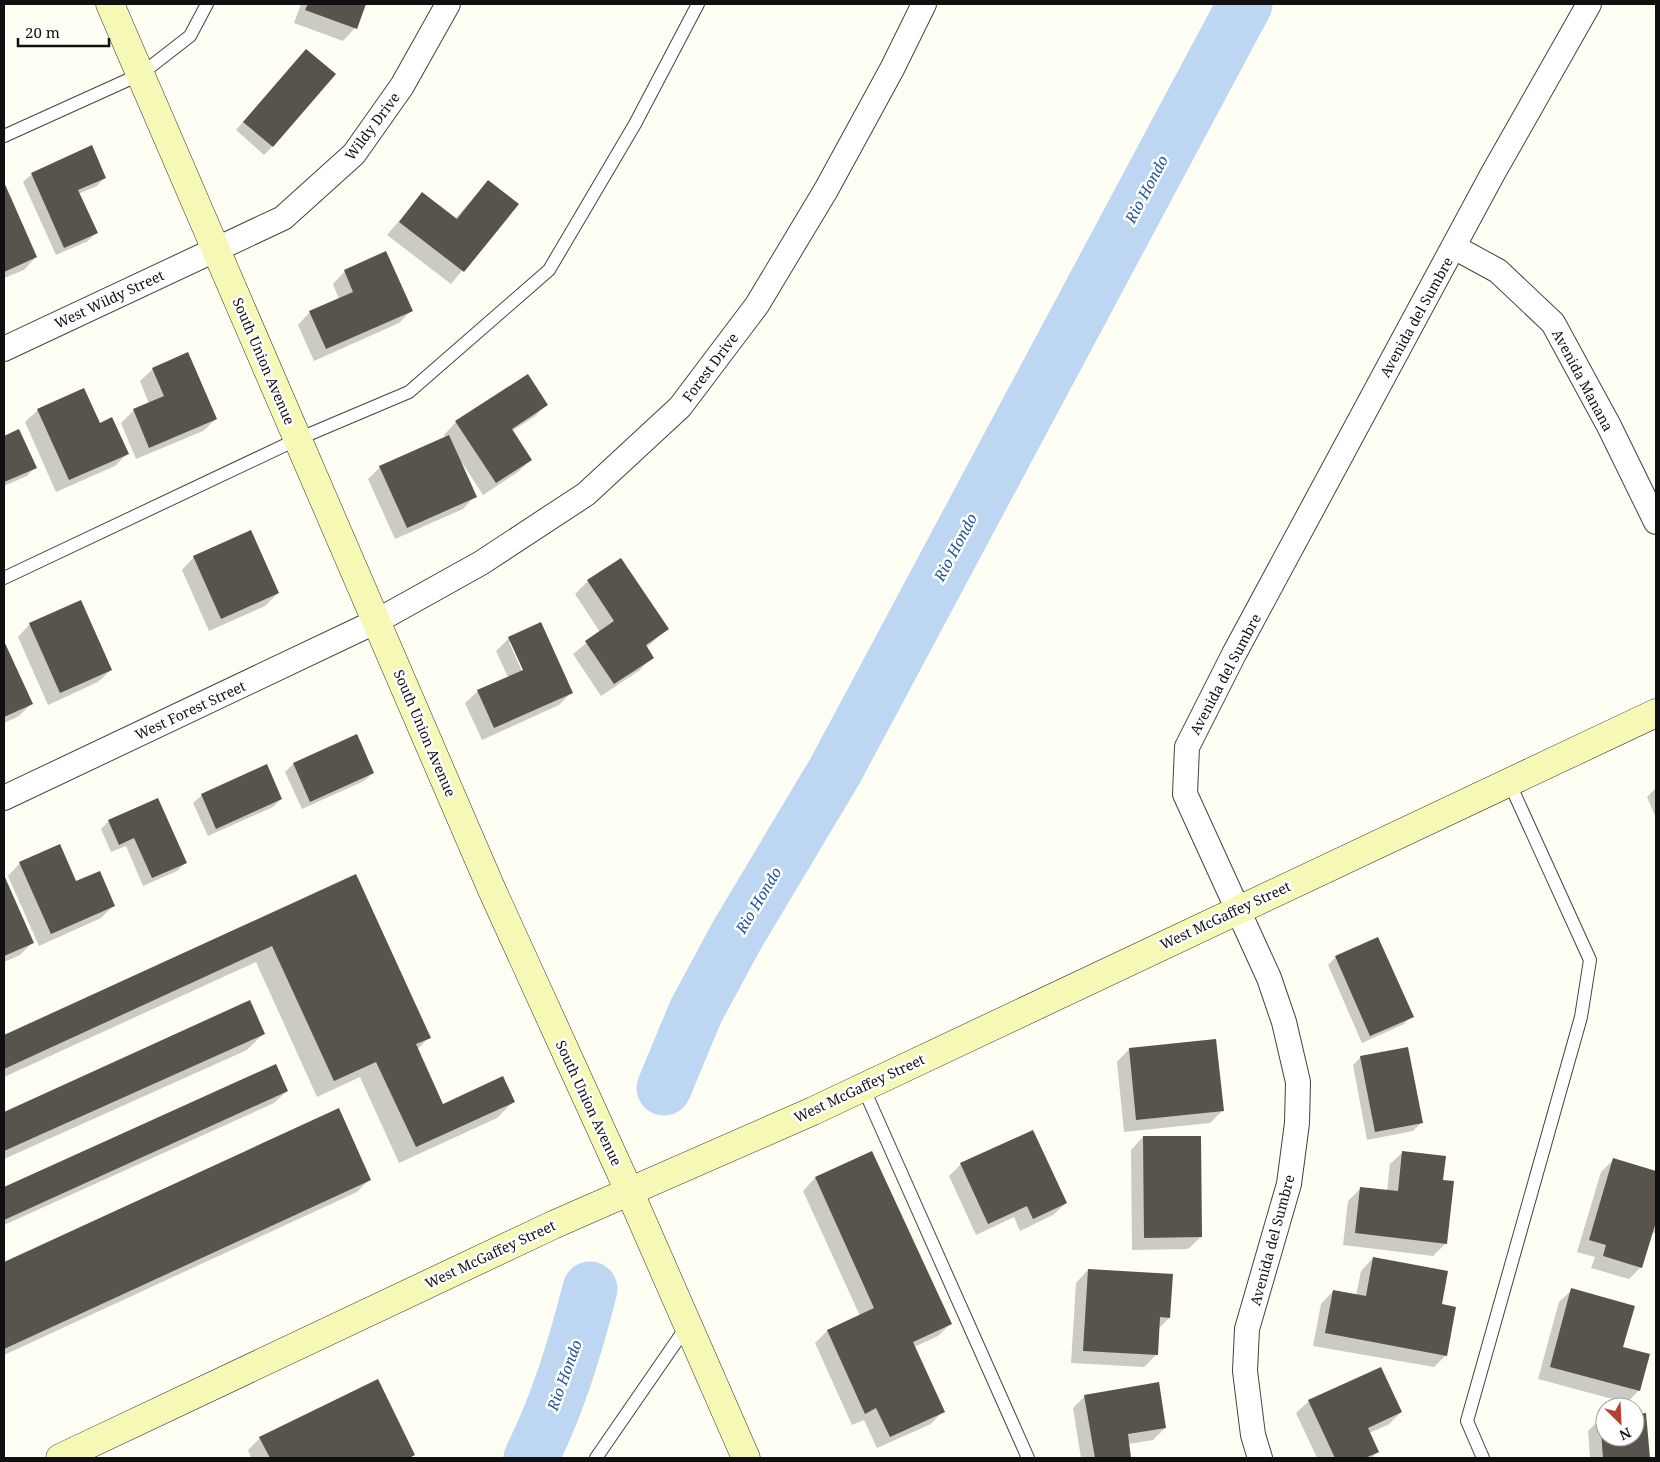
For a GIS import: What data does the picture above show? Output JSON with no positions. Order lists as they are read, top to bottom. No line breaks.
{"streets":{"main road":["South Union Avenue","West McGaffey Street"],"street":["Wildy Drive","West Wildy Street","Avenida del Sumbre","Forest Drive","Avenida Manana","West Forest Street"]},"crossings":[["Wildy Drive","West Wildy Street"],["Wildy Drive","South Union Avenue"],["West Wildy Street","South Union Avenue"],["Avenida del Sumbre","Avenida Manana"],["Avenida del Sumbre","West McGaffey Street"],["South Union Avenue","Forest Drive"],["South Union Avenue","West Forest Street"],["South Union Avenue","West McGaffey Street"],["Forest Drive","West Forest Street"]],"water":["Rio Hondo"],"scale_bar":"20 m","north":"bottom right"}
